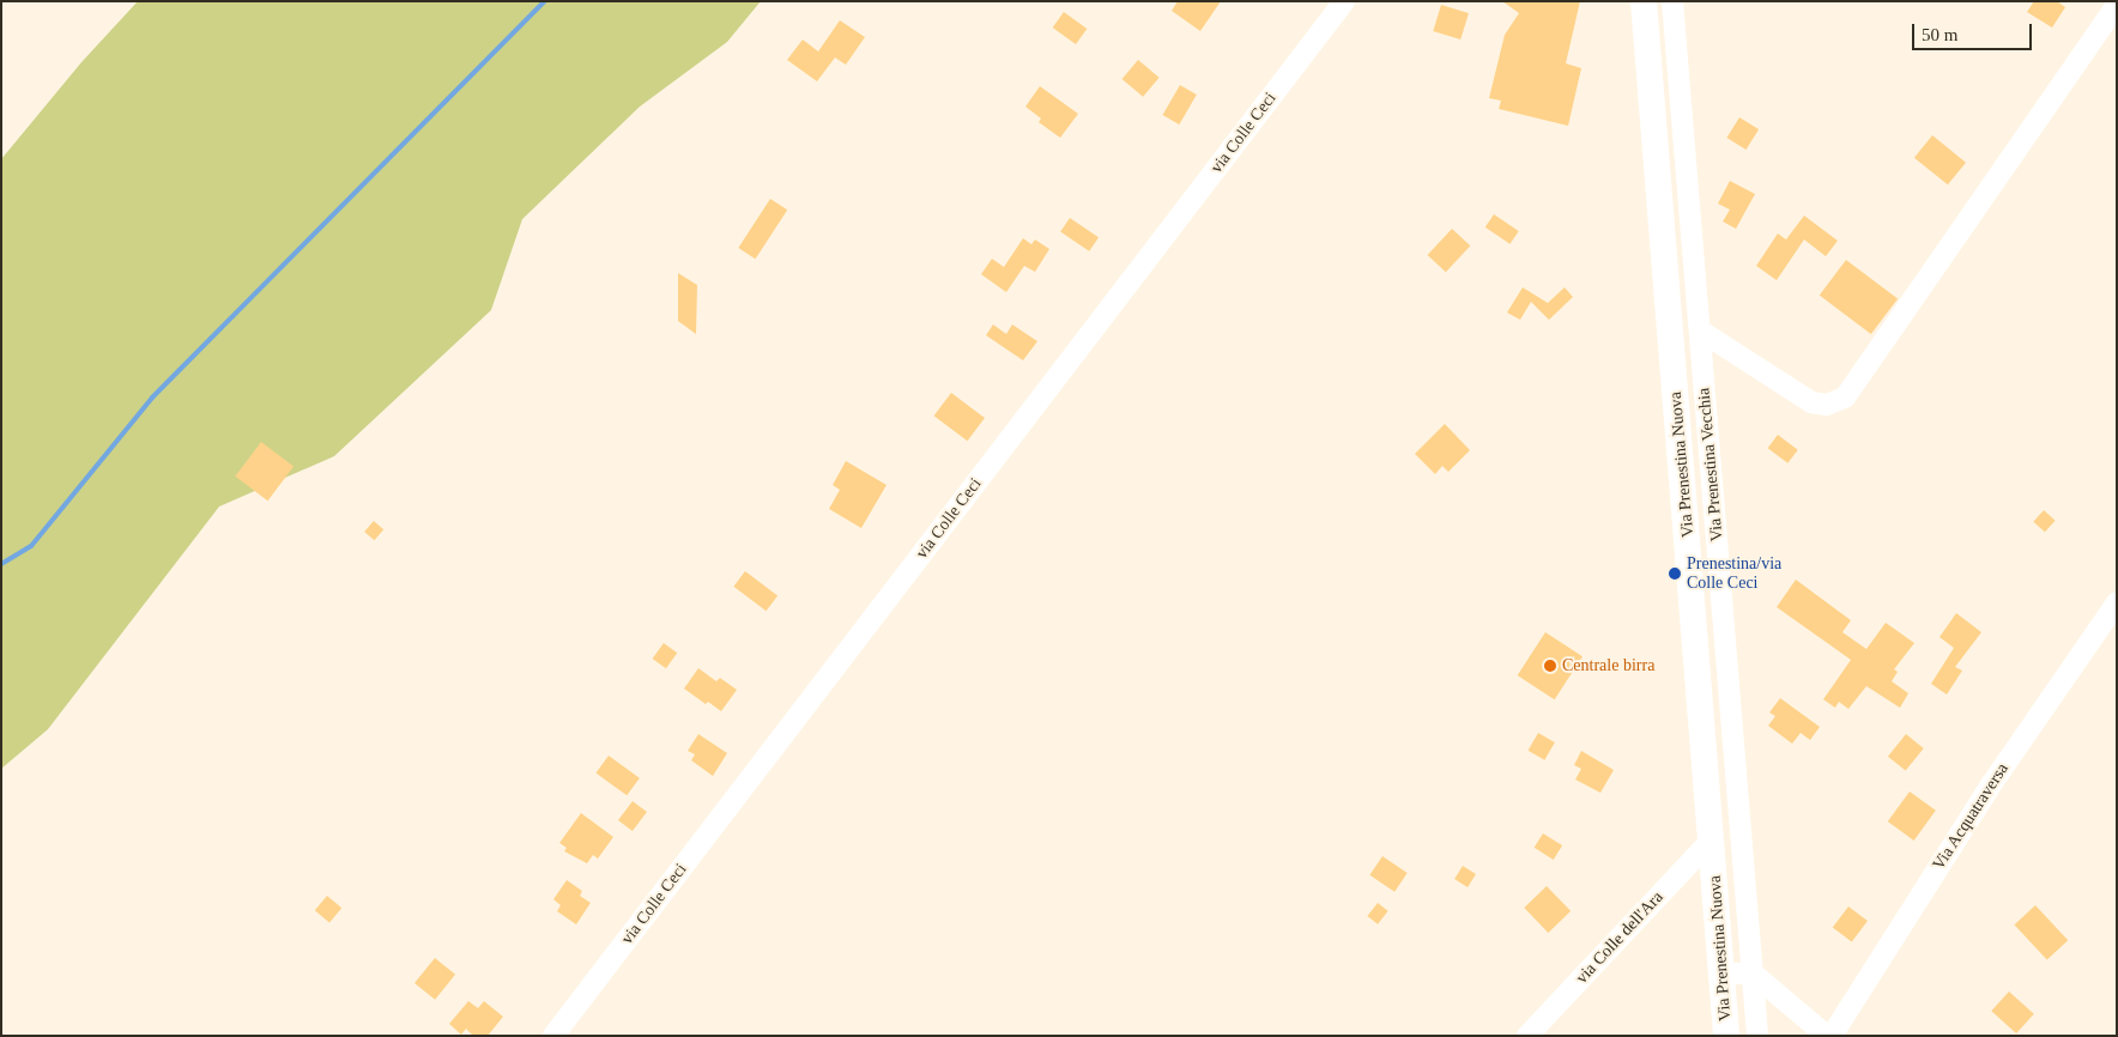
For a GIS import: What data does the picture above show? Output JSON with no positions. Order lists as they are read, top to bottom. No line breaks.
{"streets":{"main road":["Via Prenestina Nuova"],"street":["via Colle Ceci","Via Prenestina Vecchia","Via Acquatraversa","via Colle dell'Ara"]},"crossings":[["Via Prenestina Nuova","via Colle dell'Ara"]],"places":["Prenestina/via Colle Ceci","Centrale birra"],"scale_bar":"50 m"}
